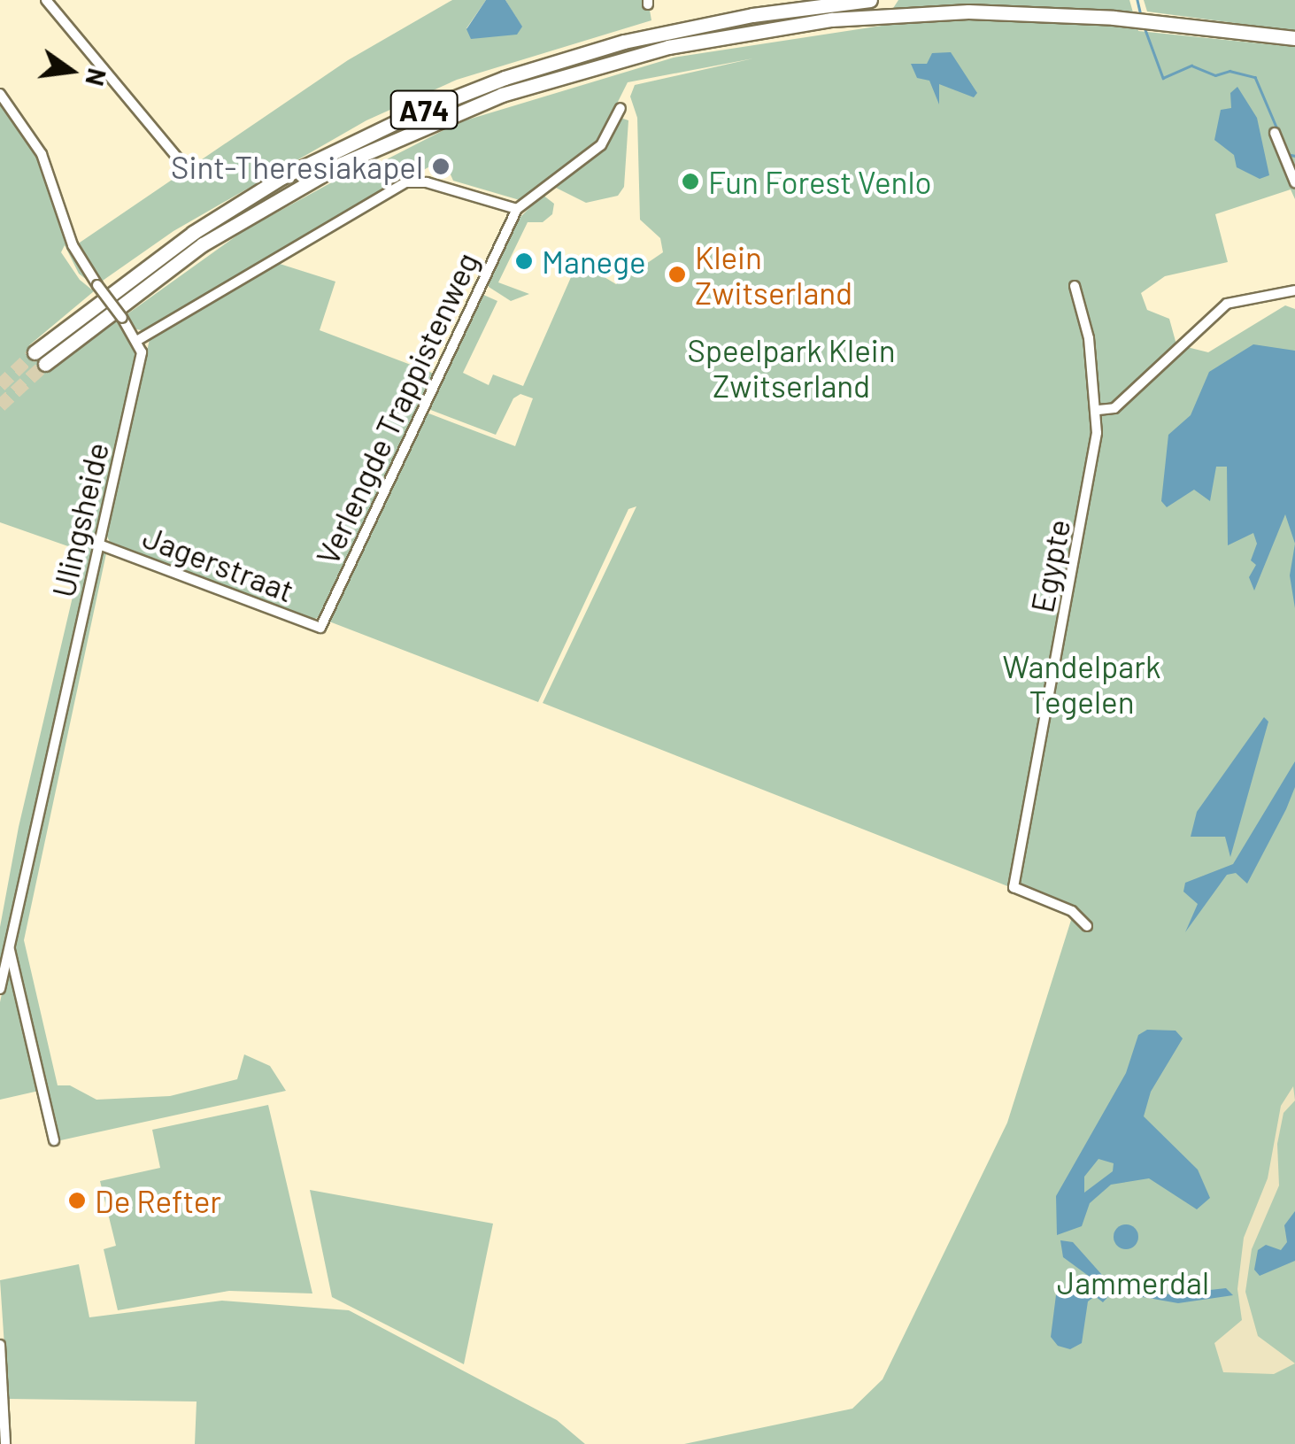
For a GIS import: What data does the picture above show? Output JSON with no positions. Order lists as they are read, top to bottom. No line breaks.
{"streets":{"highway":["A74"],"street":["Verlengde Trappistenweg","Ulingsheide","Jagerstraat","Egypte"]},"crossings":[["Verlengde Trappistenweg","Jagerstraat"],["Ulingsheide","Jagerstraat"]],"parks":["Speelpark Klein Zwitserland","Wandelpark Tegelen","Jammerdal"],"places":["Sint-Theresiakapel","Fun Forest Venlo","Manege","Klein Zwitserland","De Refter"],"north":"right"}
